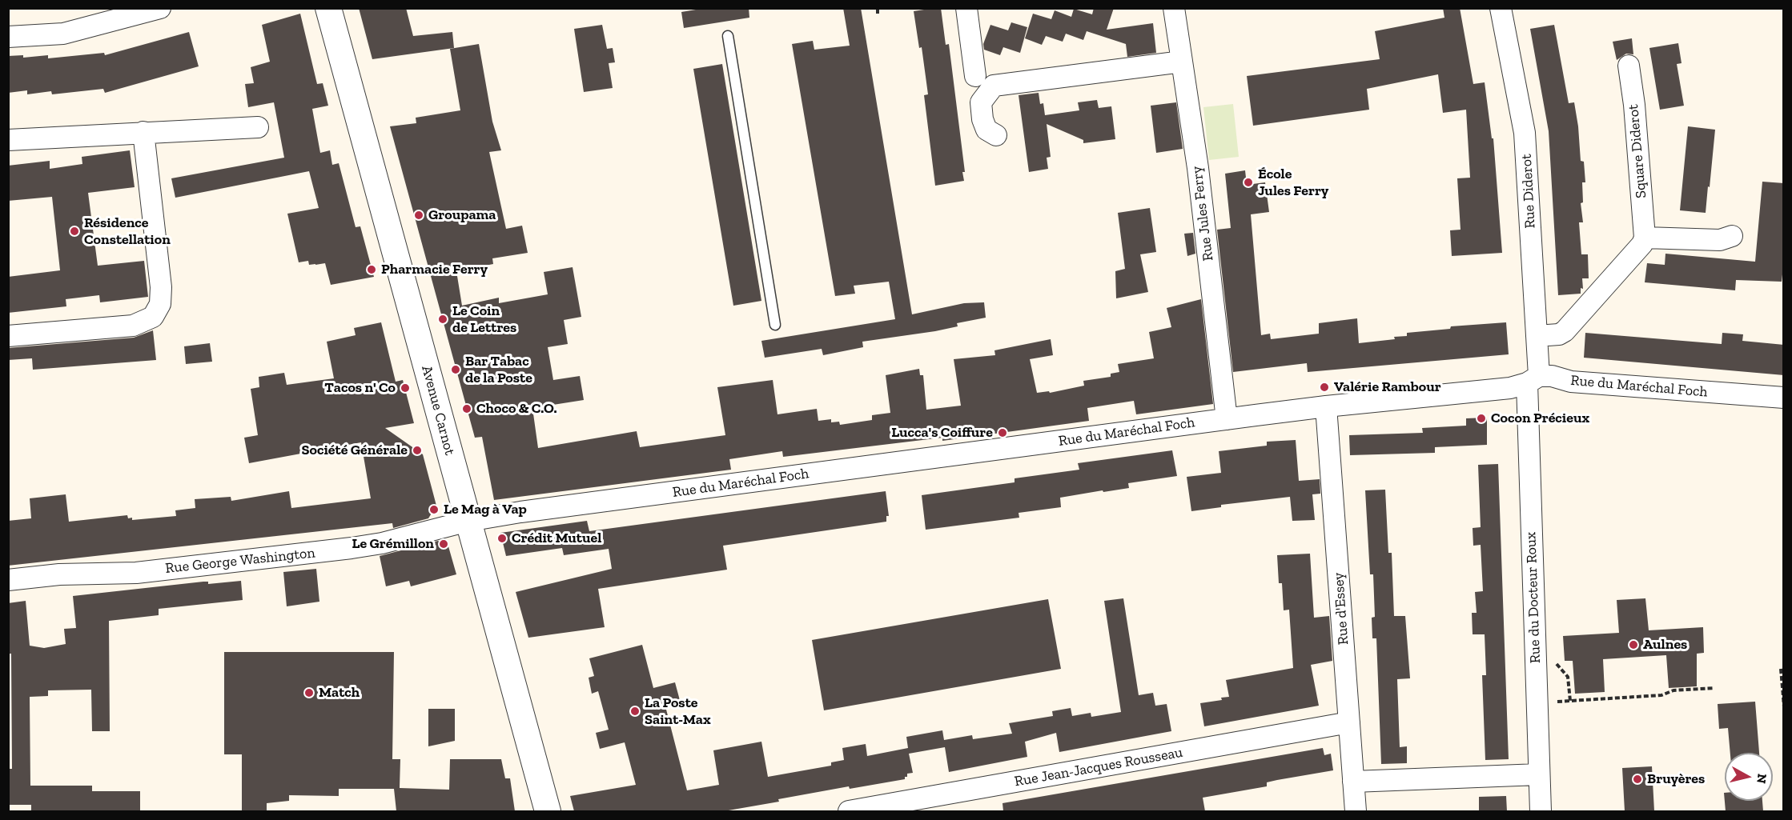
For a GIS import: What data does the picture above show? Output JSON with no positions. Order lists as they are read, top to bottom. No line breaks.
{"streets":{"street":["Square Diderot","Rue Diderot","Rue Jules Ferry","Rue du Maréchal Foch","Avenue Carnot","Rue George Washington","Rue du Docteur Roux","Rue d'Essey","Rue Jean-Jacques Rousseau"]},"crossings":[["Rue Diderot","Rue du Maréchal Foch"],["Rue Diderot","Rue du Docteur Roux"],["Rue Jules Ferry","Rue du Maréchal Foch"],["Rue du Maréchal Foch","Avenue Carnot"],["Rue du Maréchal Foch","Rue George Washington"],["Rue du Maréchal Foch","Rue du Docteur Roux"],["Rue du Maréchal Foch","Rue d'Essey"],["Avenue Carnot","Rue George Washington"],["Rue d'Essey","Rue Jean-Jacques Rousseau"]],"places":["École Jules Ferry","Groupama","Résidence Constellation","Pharmacie Ferry","Le Coin de Lettres","Bar Tabac de la Poste","Valérie Rambour","Tacos n' Co","Choco & C.O.","Cocon Précieux","Lucca's Coiffure","Société Générale","Le Mag à Vap","Crédit Mutuel","Le Grémillon","Aulnes","Match","La Poste Saint-Max","Bruyères"],"north":"right"}
